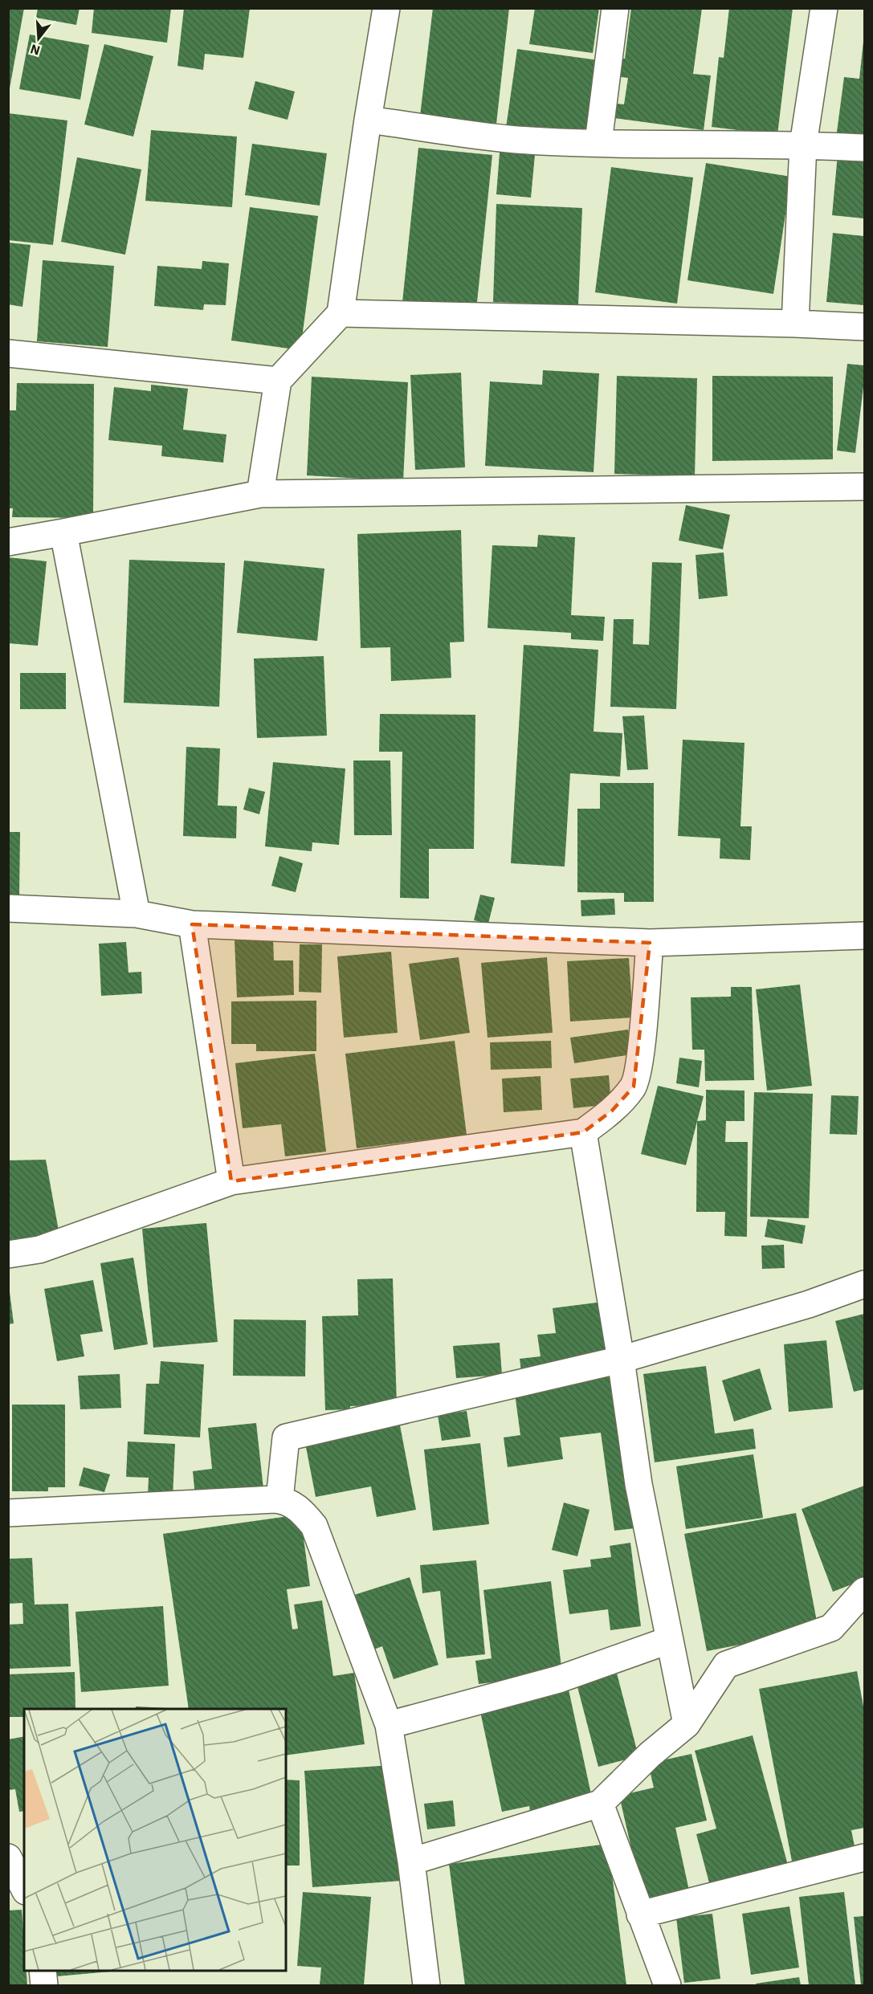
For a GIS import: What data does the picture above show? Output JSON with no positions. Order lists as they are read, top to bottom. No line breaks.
{"north":"bottom"}
